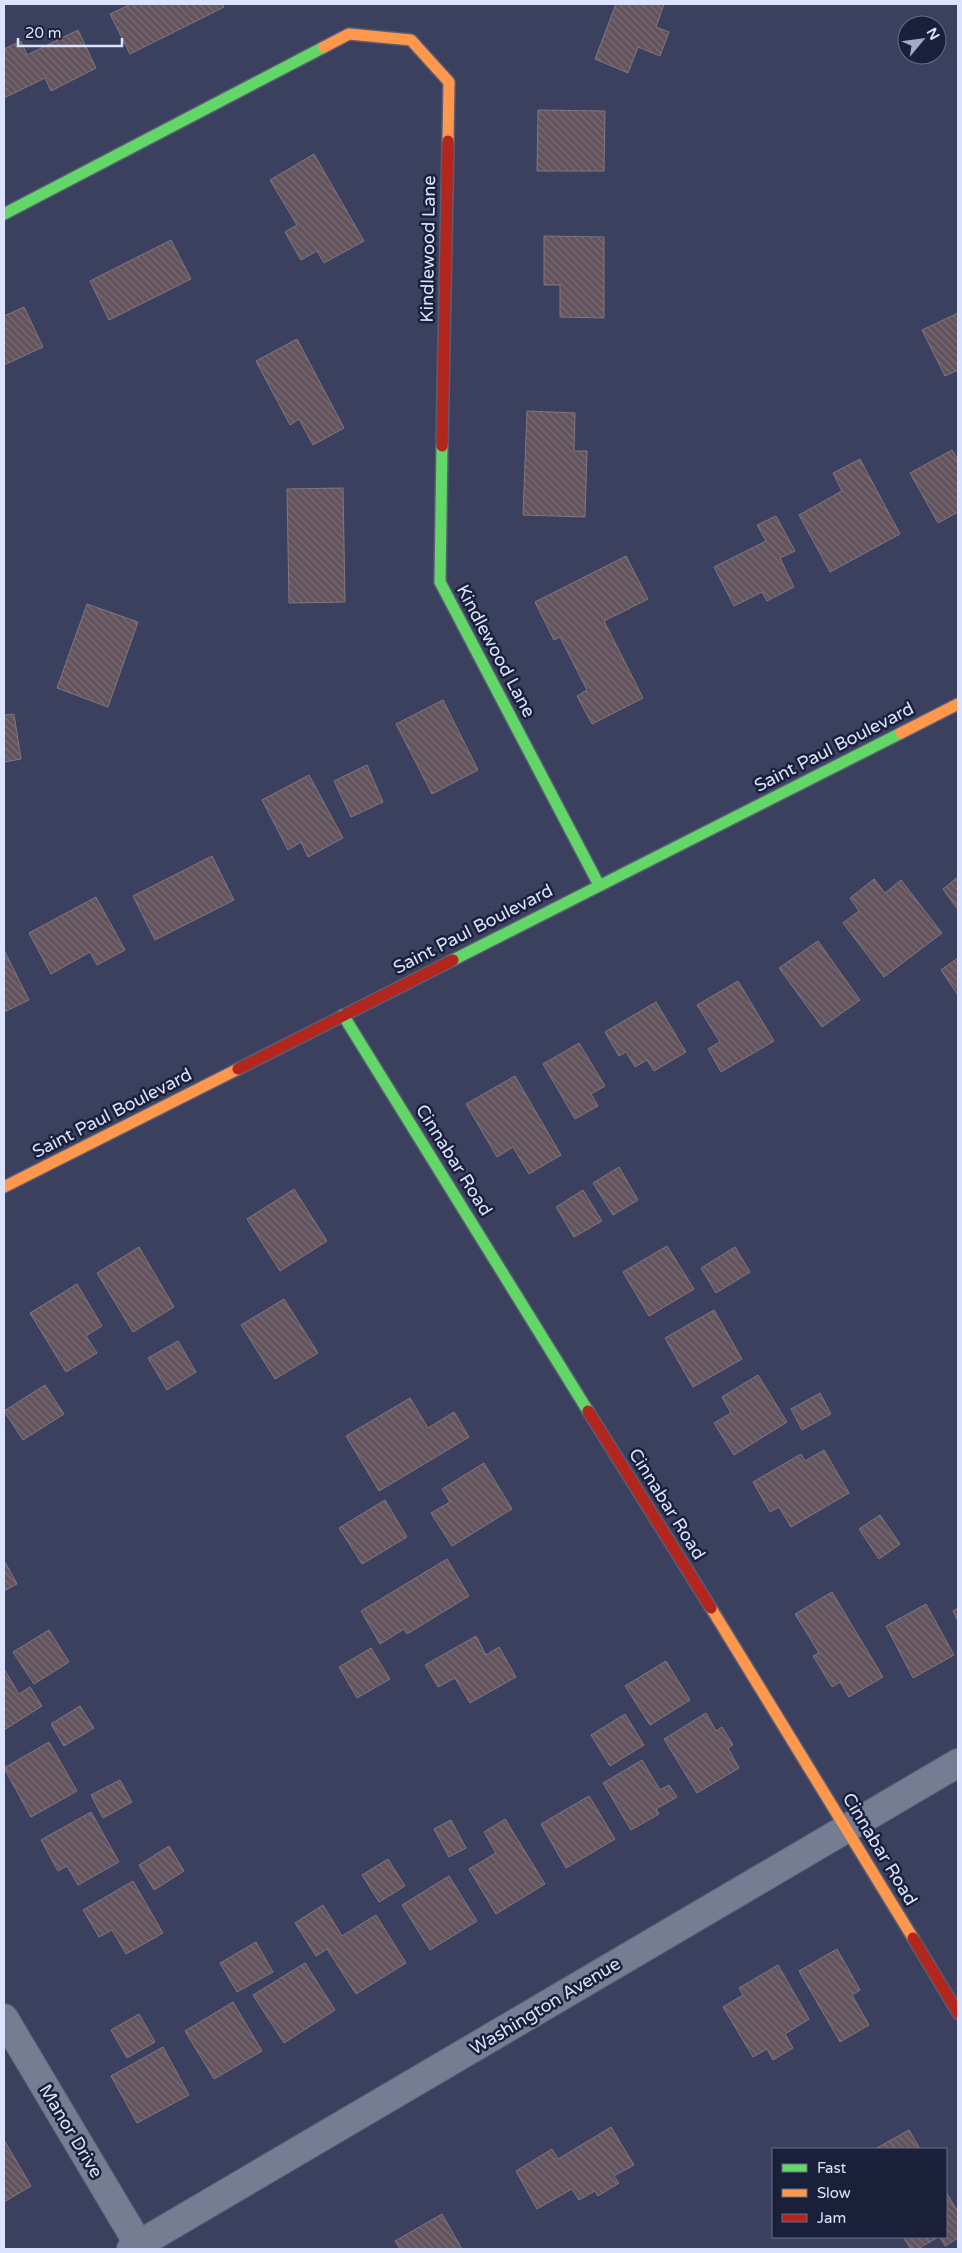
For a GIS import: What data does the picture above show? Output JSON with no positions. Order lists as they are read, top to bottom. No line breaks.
{"streets":{"street":["Kindlewood Lane","Saint Paul Boulevard","Cinnabar Road","Washington Avenue","Manor Drive"]},"crossings":[["Kindlewood Lane","Saint Paul Boulevard"],["Saint Paul Boulevard","Cinnabar Road"],["Cinnabar Road","Washington Avenue"],["Washington Avenue","Manor Drive"]],"legend":["Fast","Slow","Jam"],"scale_bar":"20 m","north":"top right"}
